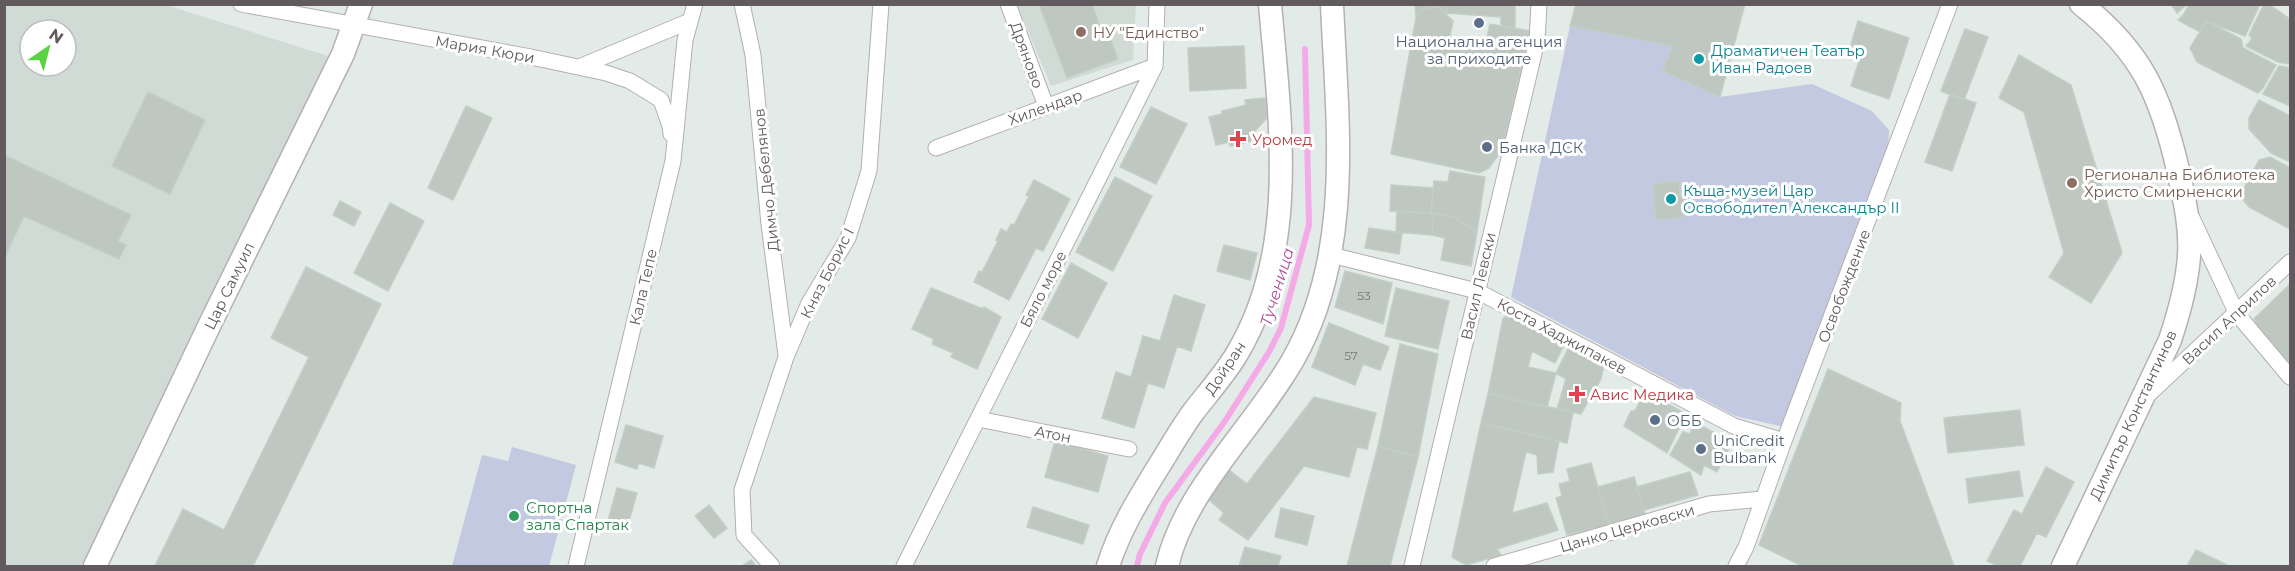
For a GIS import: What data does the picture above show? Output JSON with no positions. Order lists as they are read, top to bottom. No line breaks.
{"streets":{"street":["Мария Кюри","Дряново","Хилендар","Димчо Дебелянов","Княз Борис I","Цар Самуил","Васил Левски","Освобождение","Кала Тепе","Бяло море","Васил Априлов","Коста Хаджипакев","Дойран","Димитър Константинов","Атон","Цанко Церковски"]},"crossings":[["Мария Кюри","Цар Самуил"],["Мария Кюри","Кала Тепе"],["Дряново","Хилендар"],["Хилендар","Бяло море"],["Димчо Дебелянов","Княз Борис I"],["Васил Левски","Коста Хаджипакев"],["Освобождение","Коста Хаджипакев"],["Освобождение","Цанко Церковски"],["Бяло море","Атон"],["Васил Априлов","Димитър Константинов"]],"water":["Тученица"],"places":{"other":["Национална агенция за приходите","НУ \"Единство\"","Драматичен Театър Иван Радоев","Банка ДСК","Регионална Библиотека Христо Смирненски","Къща-музей Цар Освободител Александър II","ОББ","UniCredit Bulbank","Спортна зала Спартак"],"health":["Уромед","Авис Медика"]},"house_numbers":["53","57"],"north":"top right"}
